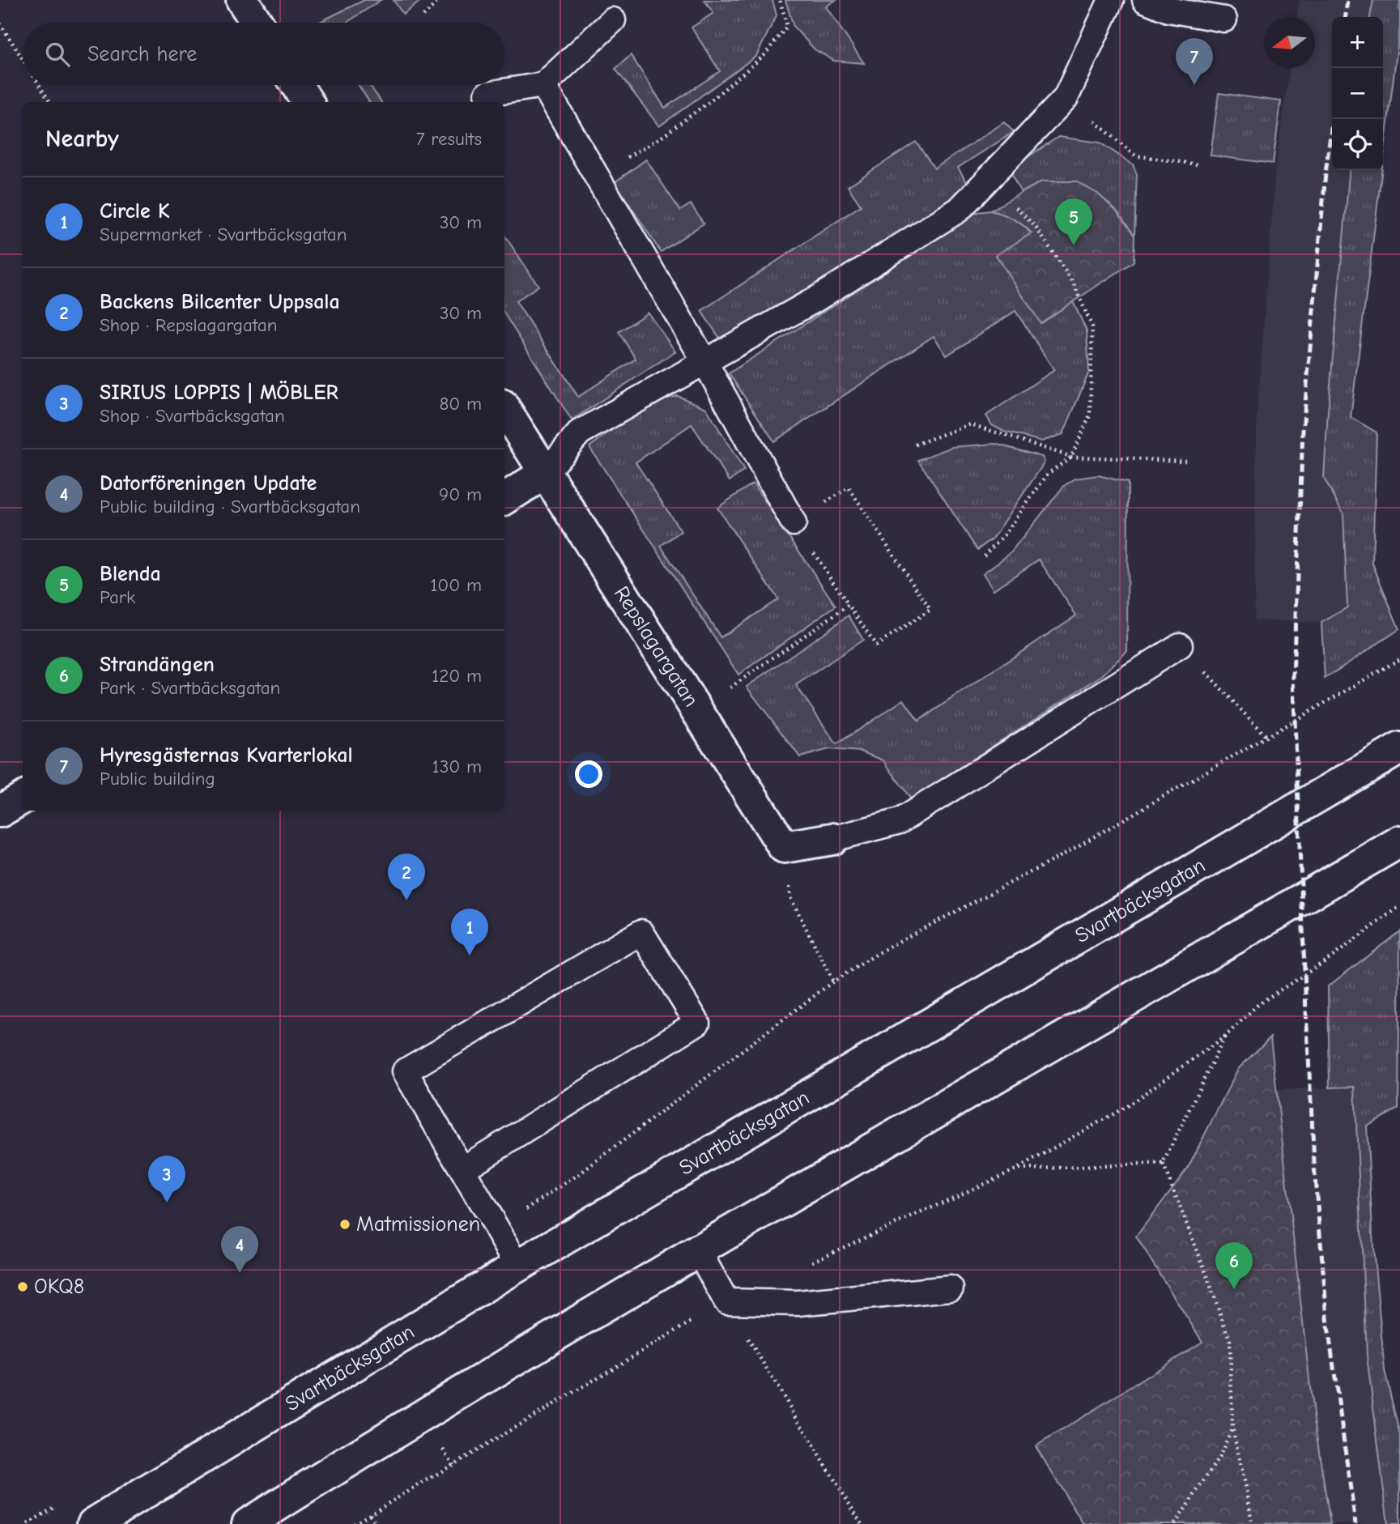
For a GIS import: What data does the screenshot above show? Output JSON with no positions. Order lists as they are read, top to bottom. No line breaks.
{"streets":{"street":["Repslagargatan","Svartbäcksgatan"]},"places":["Matmissionen","OKQ8"],"north":"left","page":{"map_buttons":["+","−"],"search":"Search here","pins":["7","5","2","1","3","4","6"],"heading":["Nearby","7 results"],"list":[{"mark":"1","name":"Circle K","note":"Supermarket · Svartbäcksgatan","value":"30 m"},{"mark":"2","name":"Backens Bilcenter Uppsala","note":"Shop · Repslagargatan","value":"30 m"},{"mark":"3","name":"SIRIUS LOPPIS | MÖBLER","note":"Shop · Svartbäcksgatan","value":"80 m"},{"mark":"4","name":"Datorföreningen Update","note":"Public building · Svartbäcksgatan","value":"90 m"},{"mark":"5","name":"Blenda","note":"Park","value":"100 m"},{"mark":"6","name":"Strandängen","note":"Park · Svartbäcksgatan","value":"120 m"},{"mark":"7","name":"Hyresgästernas Kvarterlokal","note":"Public building","value":"130 m"}]}}
